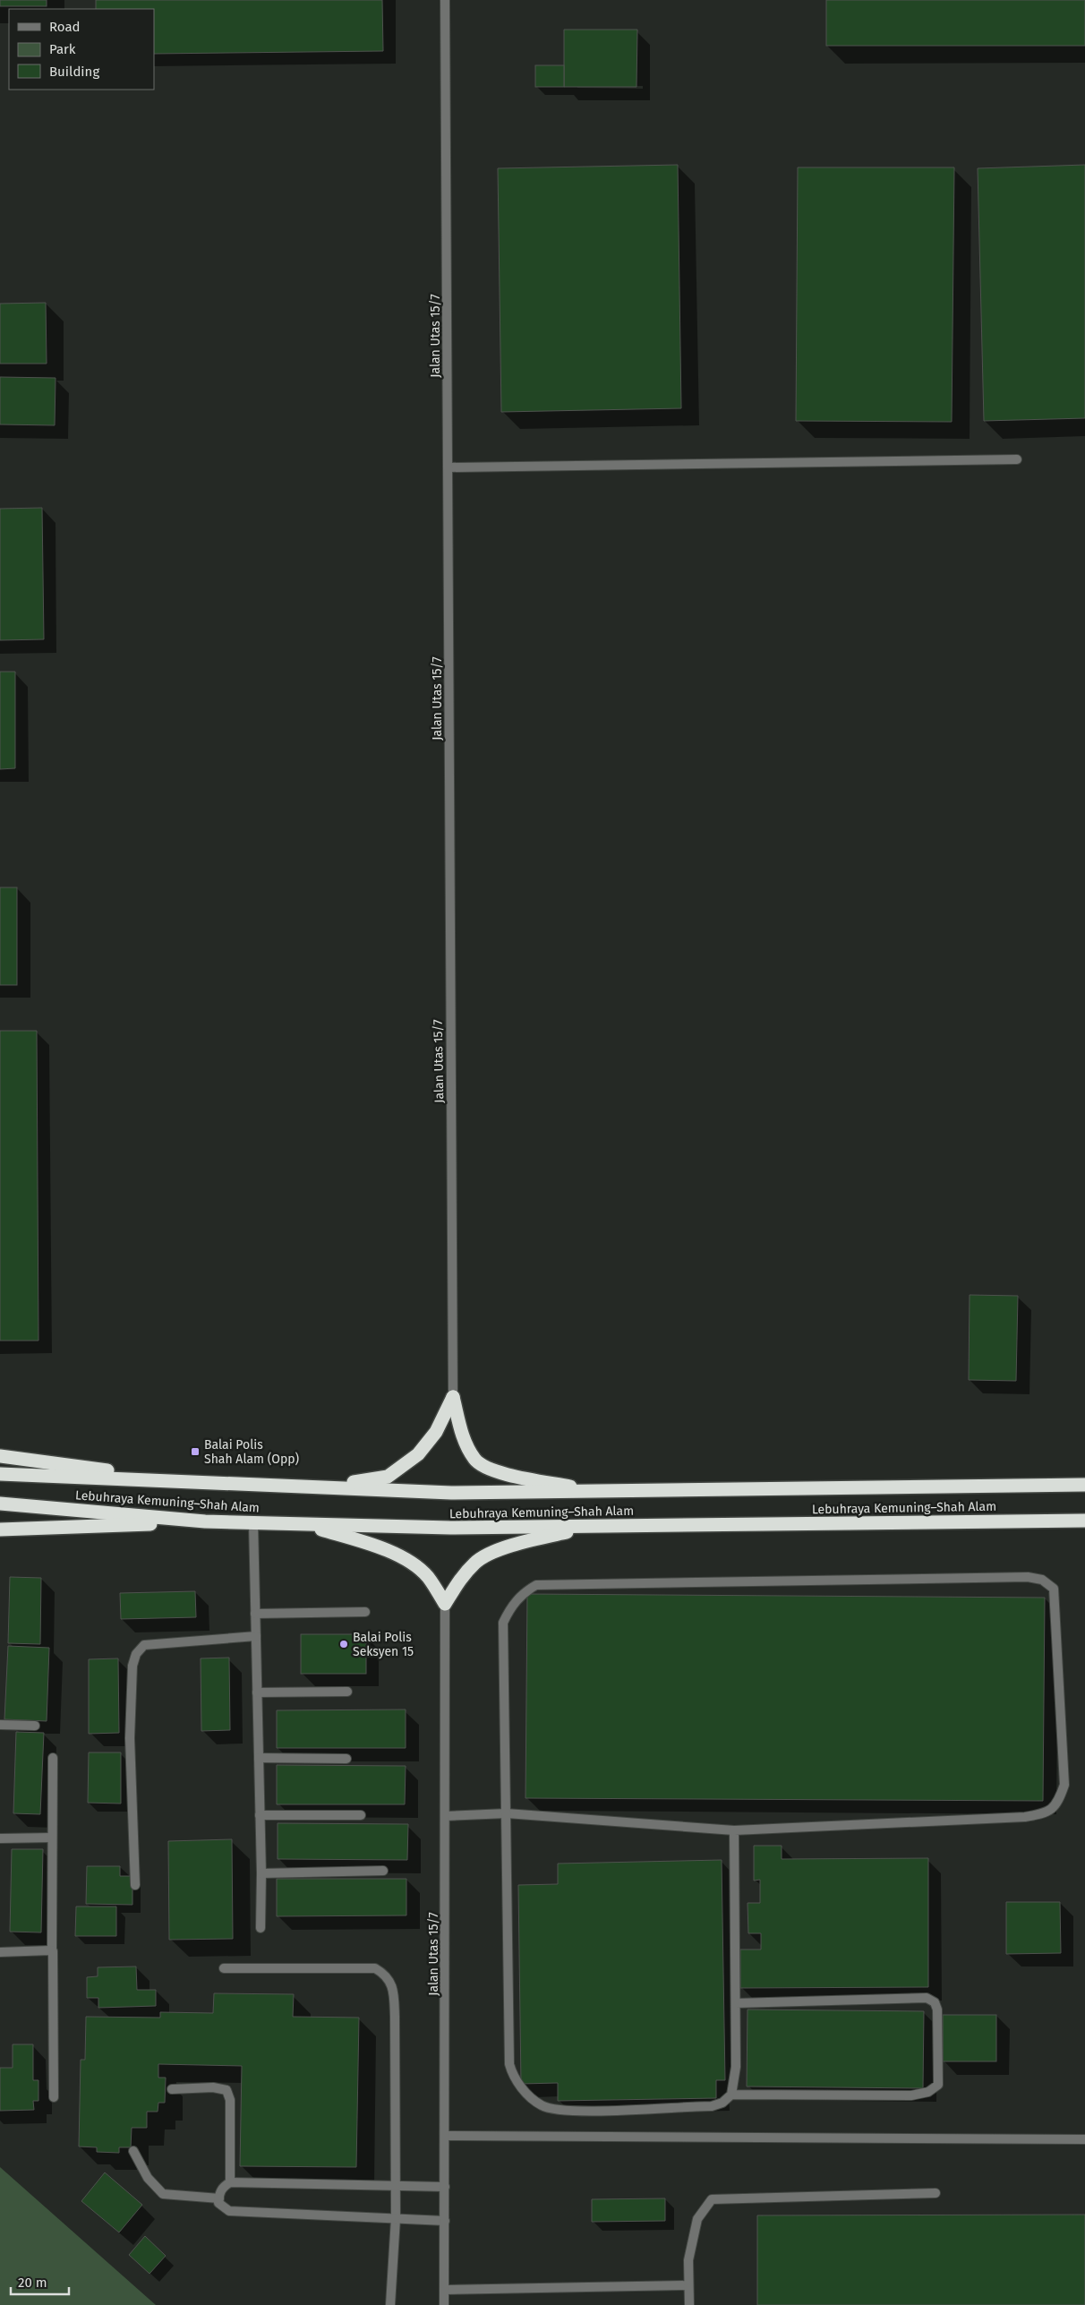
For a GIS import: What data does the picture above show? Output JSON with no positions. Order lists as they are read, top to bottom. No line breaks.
{"streets":{"highway":["Lebuhraya Kemuning–Shah Alam"],"street":["Jalan Utas 15/7"]},"places":{"transit":["Balai Polis Shah Alam (Opp)"],"other":["Balai Polis Seksyen 15"]},"legend":["Road","Park","Building"],"scale_bar":"20 m"}
